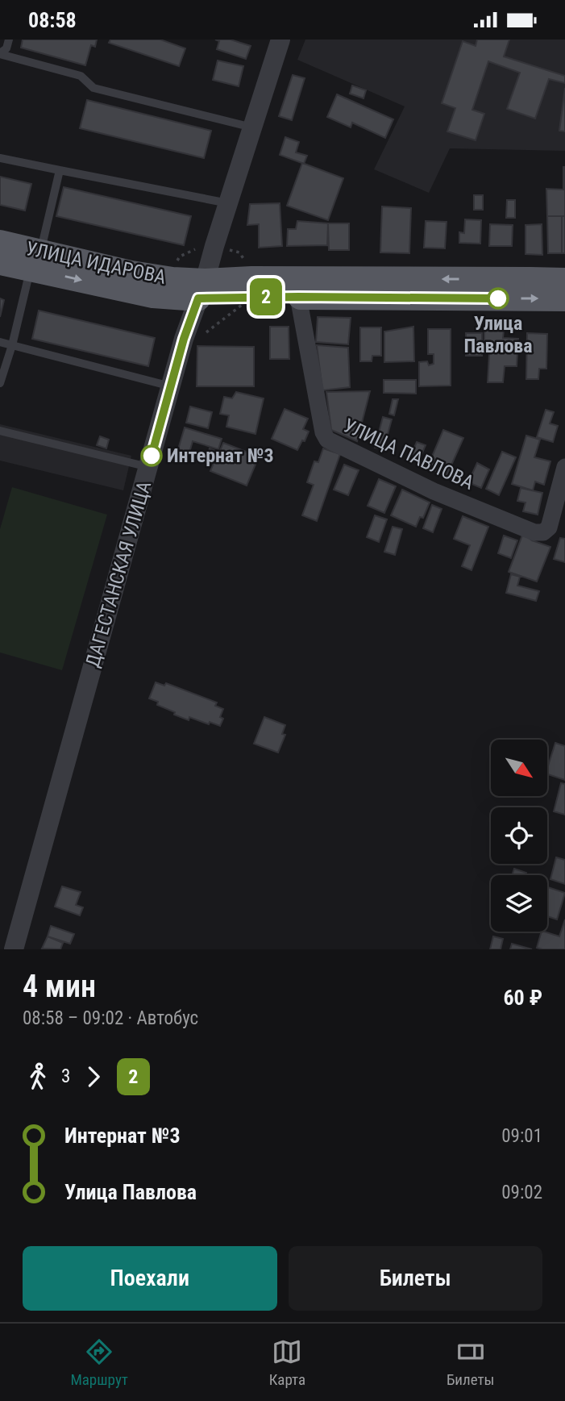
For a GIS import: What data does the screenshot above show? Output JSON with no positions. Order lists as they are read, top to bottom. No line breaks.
{"streets":{"main road":["УЛИЦА ИДАРОВА"],"street":["УЛИЦА ПАВЛОВА","ДАГЕСТАНСКАЯ УЛИЦА"]},"crossings":[["УЛИЦА ИДАРОВА","УЛИЦА ПАВЛОВА"],["УЛИЦА ИДАРОВА","ДАГЕСТАНСКАЯ УЛИЦА"]],"places":["Улица Павлова","Интернат №3"],"lines":["bus line 2"],"north":"bottom right","page":{"status":"08:58","on_map":"2","heading":["4 мин","08:58 – 09:02 · Автобус","60 ₽"],"legs":["3","2"],"list":[{"name":"Интернат №3","value":"09:01"},{"name":"Улица Павлова","value":"09:02"}],"buttons":["Поехали","Билеты"],"tabs":["Маршрут","Карта","Билеты"]}}
